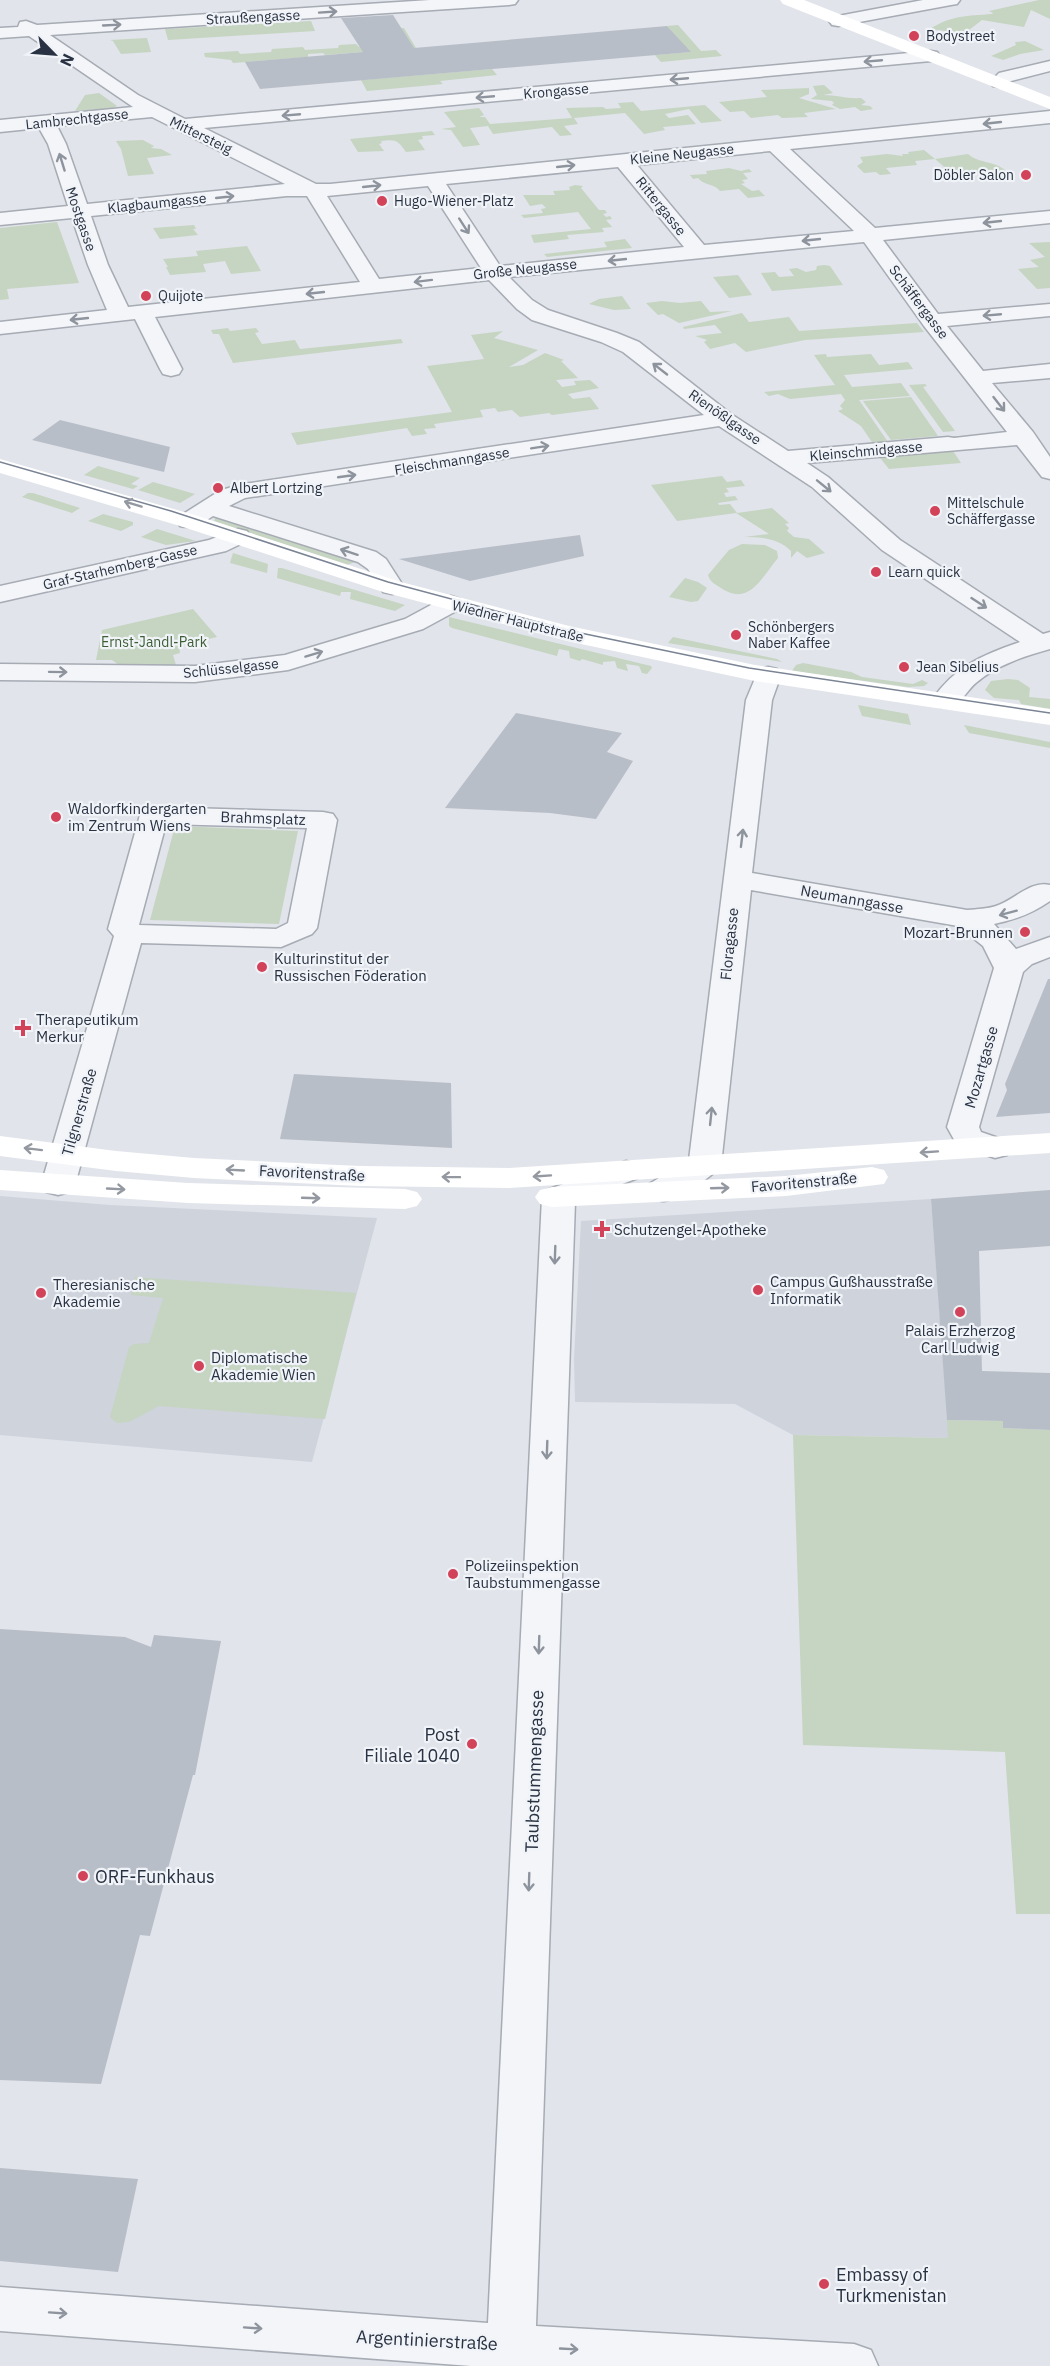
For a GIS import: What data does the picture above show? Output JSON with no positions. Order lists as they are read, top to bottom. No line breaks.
{"streets":{"street":["Straußengasse","Krongasse","Lambrechtgasse","Mittersteig","Kleine Neugasse","Klagbaumgasse","Rittergasse","Mostgasse","Große Neugasse","Schäffergasse","Rienößlgasse","Kleinschmidgasse","Fleischmanngasse","Graf-Starhemberg-Gasse","Wiedner Hauptstraße","Schlüsselgasse","Brahmsplatz","Neumanngasse","Floragasse","Mozartgasse","Tilgnerstraße","Favoritenstraße","Taubstummengasse","Argentinierstraße"]},"crossings":[["Straußengasse","Mittersteig"],["Krongasse","Mittersteig"],["Lambrechtgasse","Mittersteig"],["Lambrechtgasse","Mostgasse"],["Mittersteig","Kleine Neugasse"],["Mittersteig","Klagbaumgasse"],["Kleine Neugasse","Klagbaumgasse"],["Kleine Neugasse","Rittergasse"],["Kleine Neugasse","Schäffergasse"],["Kleine Neugasse","Rienößlgasse"],["Klagbaumgasse","Mostgasse"],["Rittergasse","Große Neugasse"],["Mostgasse","Große Neugasse"],["Große Neugasse","Schäffergasse"],["Große Neugasse","Rienößlgasse"],["Schäffergasse","Kleinschmidgasse"],["Rienößlgasse","Kleinschmidgasse"],["Rienößlgasse","Fleischmanngasse"],["Fleischmanngasse","Wiedner Hauptstraße"],["Graf-Starhemberg-Gasse","Wiedner Hauptstraße"],["Wiedner Hauptstraße","Schlüsselgasse"],["Wiedner Hauptstraße","Floragasse"],["Brahmsplatz","Tilgnerstraße"],["Neumanngasse","Floragasse"],["Floragasse","Favoritenstraße"],["Mozartgasse","Favoritenstraße"],["Tilgnerstraße","Favoritenstraße"],["Favoritenstraße","Taubstummengasse"],["Taubstummengasse","Argentinierstraße"]],"one_way":["Straußengasse","Krongasse","Klagbaumgasse","Mostgasse","Fleischmanngasse","Schlüsselgasse","Floragasse","Taubstummengasse","Argentinierstraße"],"parks":["Ernst-Jandl-Park"],"places":{"other":["Bodystreet","Döbler Salon","Hugo-Wiener-Platz","Quijote","Albert Lortzing","Mittelschule Schäffergasse","Learn quick","Schönbergers Naber Kaffee","Jean Sibelius","Waldorfkindergarten im Zentrum Wiens","Mozart-Brunnen","Kulturinstitut der Russischen Föderation","Campus Gußhausstraße Informatik","Theresianische Akademie","Palais Erzherzog Carl Ludwig","Diplomatische Akademie Wien","Polizeiinspektion Taubstummengasse","Post Filiale 1040","ORF-Funkhaus","Embassy of Turkmenistan"],"health":["Therapeutikum Merkur","Schutzengel-Apotheke"]},"north":"bottom right"}
